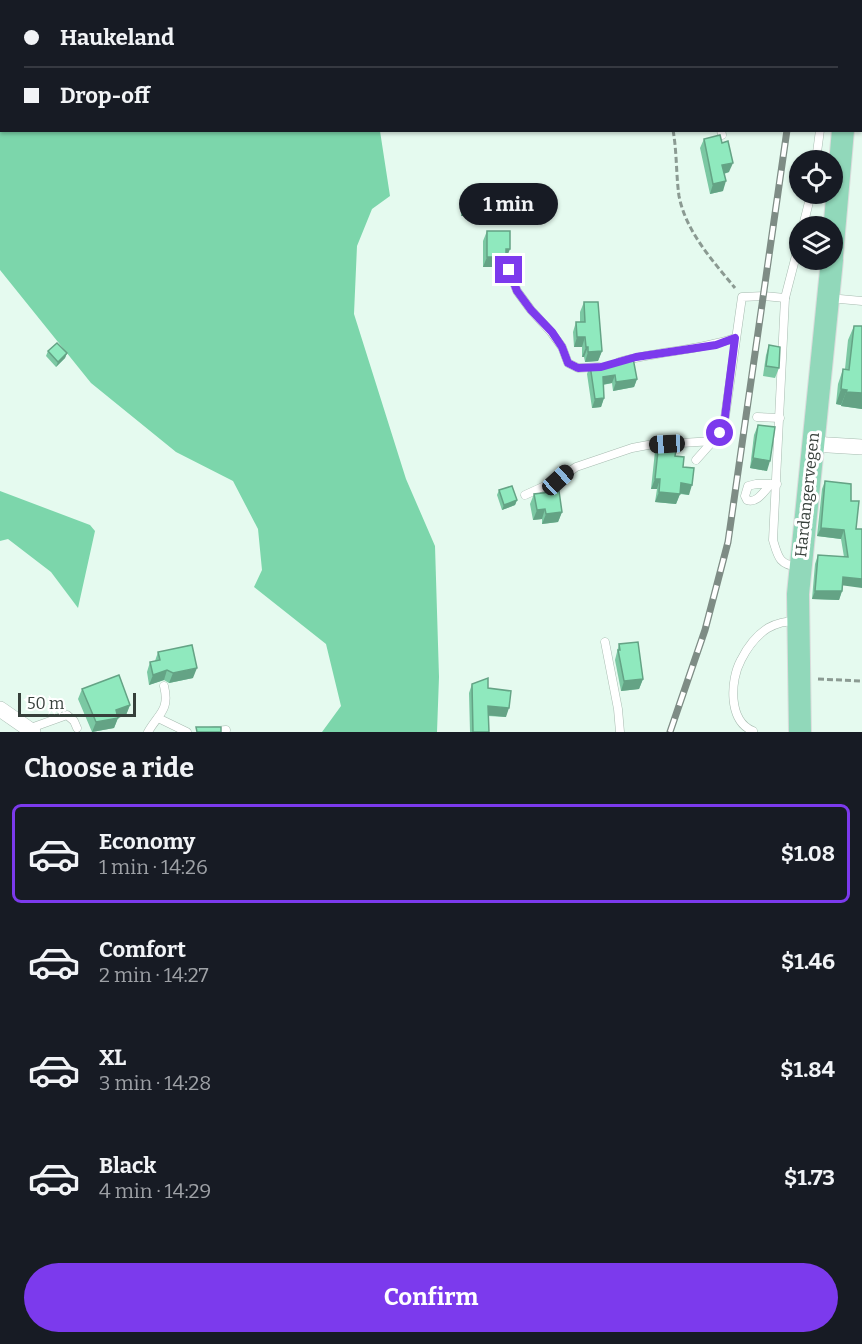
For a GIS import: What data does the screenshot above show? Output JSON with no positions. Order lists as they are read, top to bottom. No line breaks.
{"streets":{"main road":["Hardangervegen"]},"scale_bar":"50 m","page":{"banner":["Haukeland","Drop-off"],"bubble":"1 min","scale":"50 m","heading":"Choose a ride","list":[{"name":"Economy","note":"1 min · 14:26","value":"$1.08"},{"name":"Comfort","note":"2 min · 14:27","value":"$1.46"},{"name":"XL","note":"3 min · 14:28","value":"$1.84"},{"name":"Black","note":"4 min · 14:29","value":"$1.73"}],"buttons":"Confirm"}}
